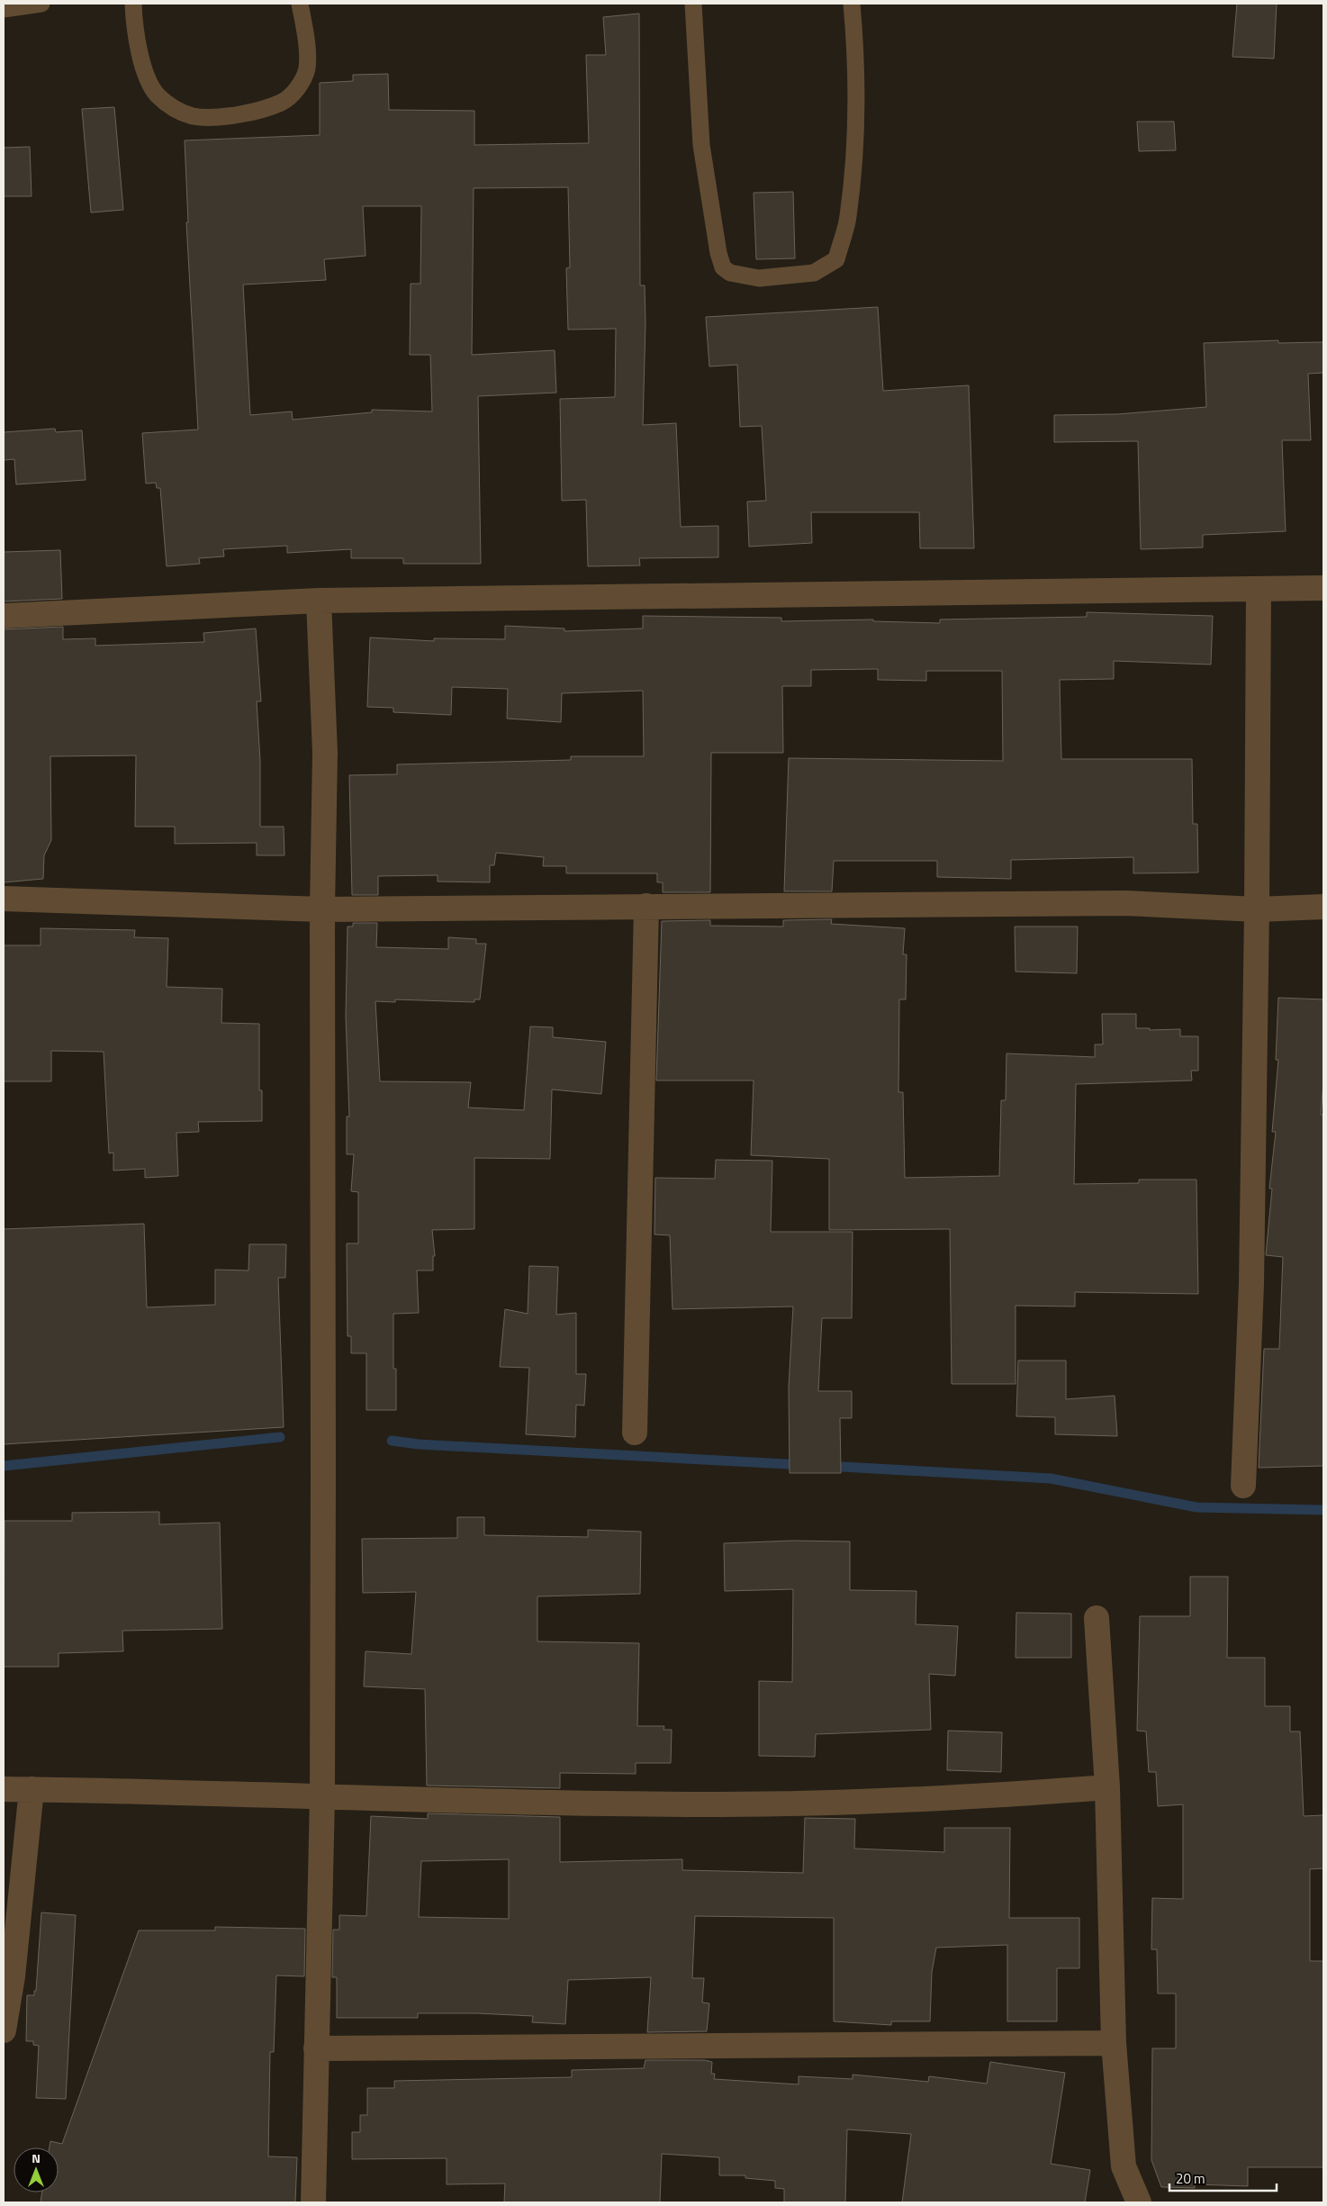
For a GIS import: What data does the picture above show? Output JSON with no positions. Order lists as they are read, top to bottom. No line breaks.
{"scale_bar":"20 m","north":"top"}
